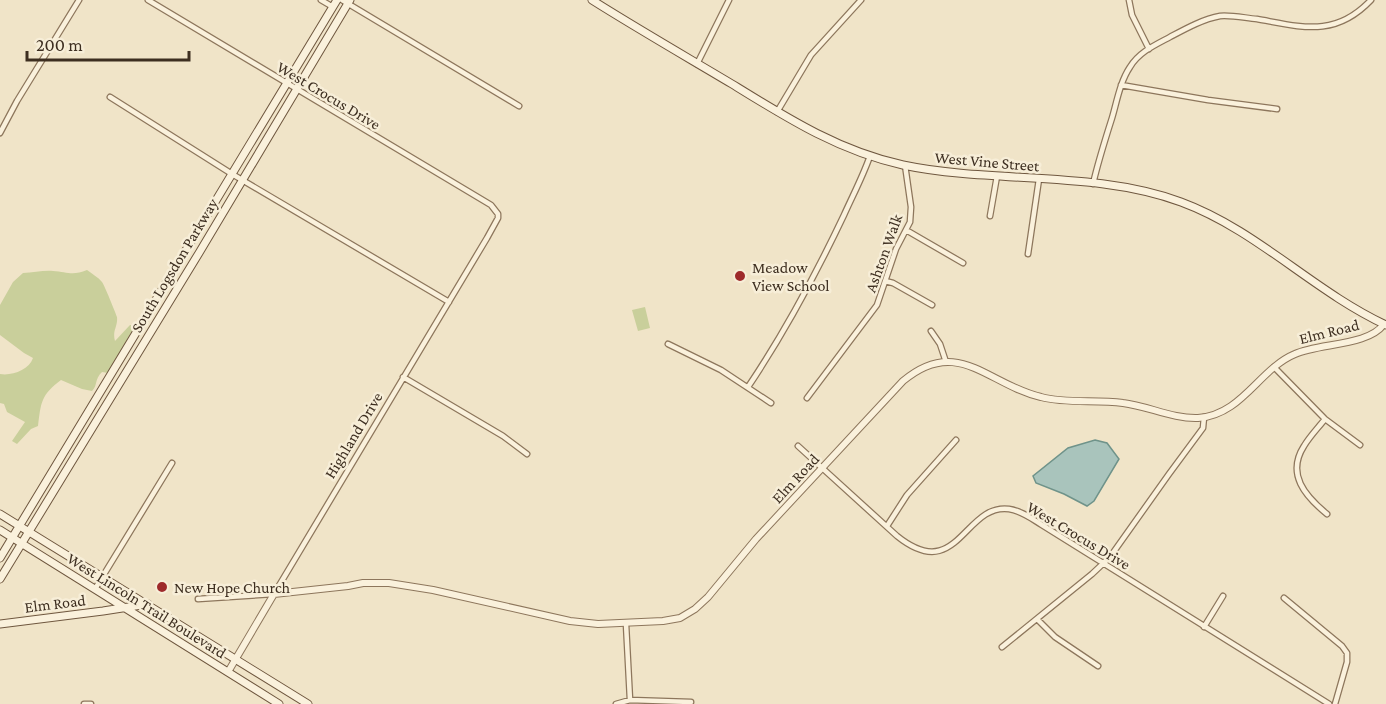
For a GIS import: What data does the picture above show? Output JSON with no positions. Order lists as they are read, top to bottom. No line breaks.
{"streets":{"main road":["West Vine Street","South Logsdon Parkway","Elm Road","West Lincoln Trail Boulevard"],"street":["West Crocus Drive","Ashton Walk","Highland Drive"]},"crossings":[["West Crocus Drive","South Logsdon Parkway"],["West Crocus Drive","Elm Road"],["West Crocus Drive","Highland Drive"],["West Vine Street","Ashton Walk"],["West Vine Street","Elm Road"],["South Logsdon Parkway","West Lincoln Trail Boulevard"],["Elm Road","Highland Drive"],["Elm Road","West Lincoln Trail Boulevard"],["Highland Drive","West Lincoln Trail Boulevard"]],"places":["Meadow View School","New Hope Church"],"scale_bar":"200 m"}
